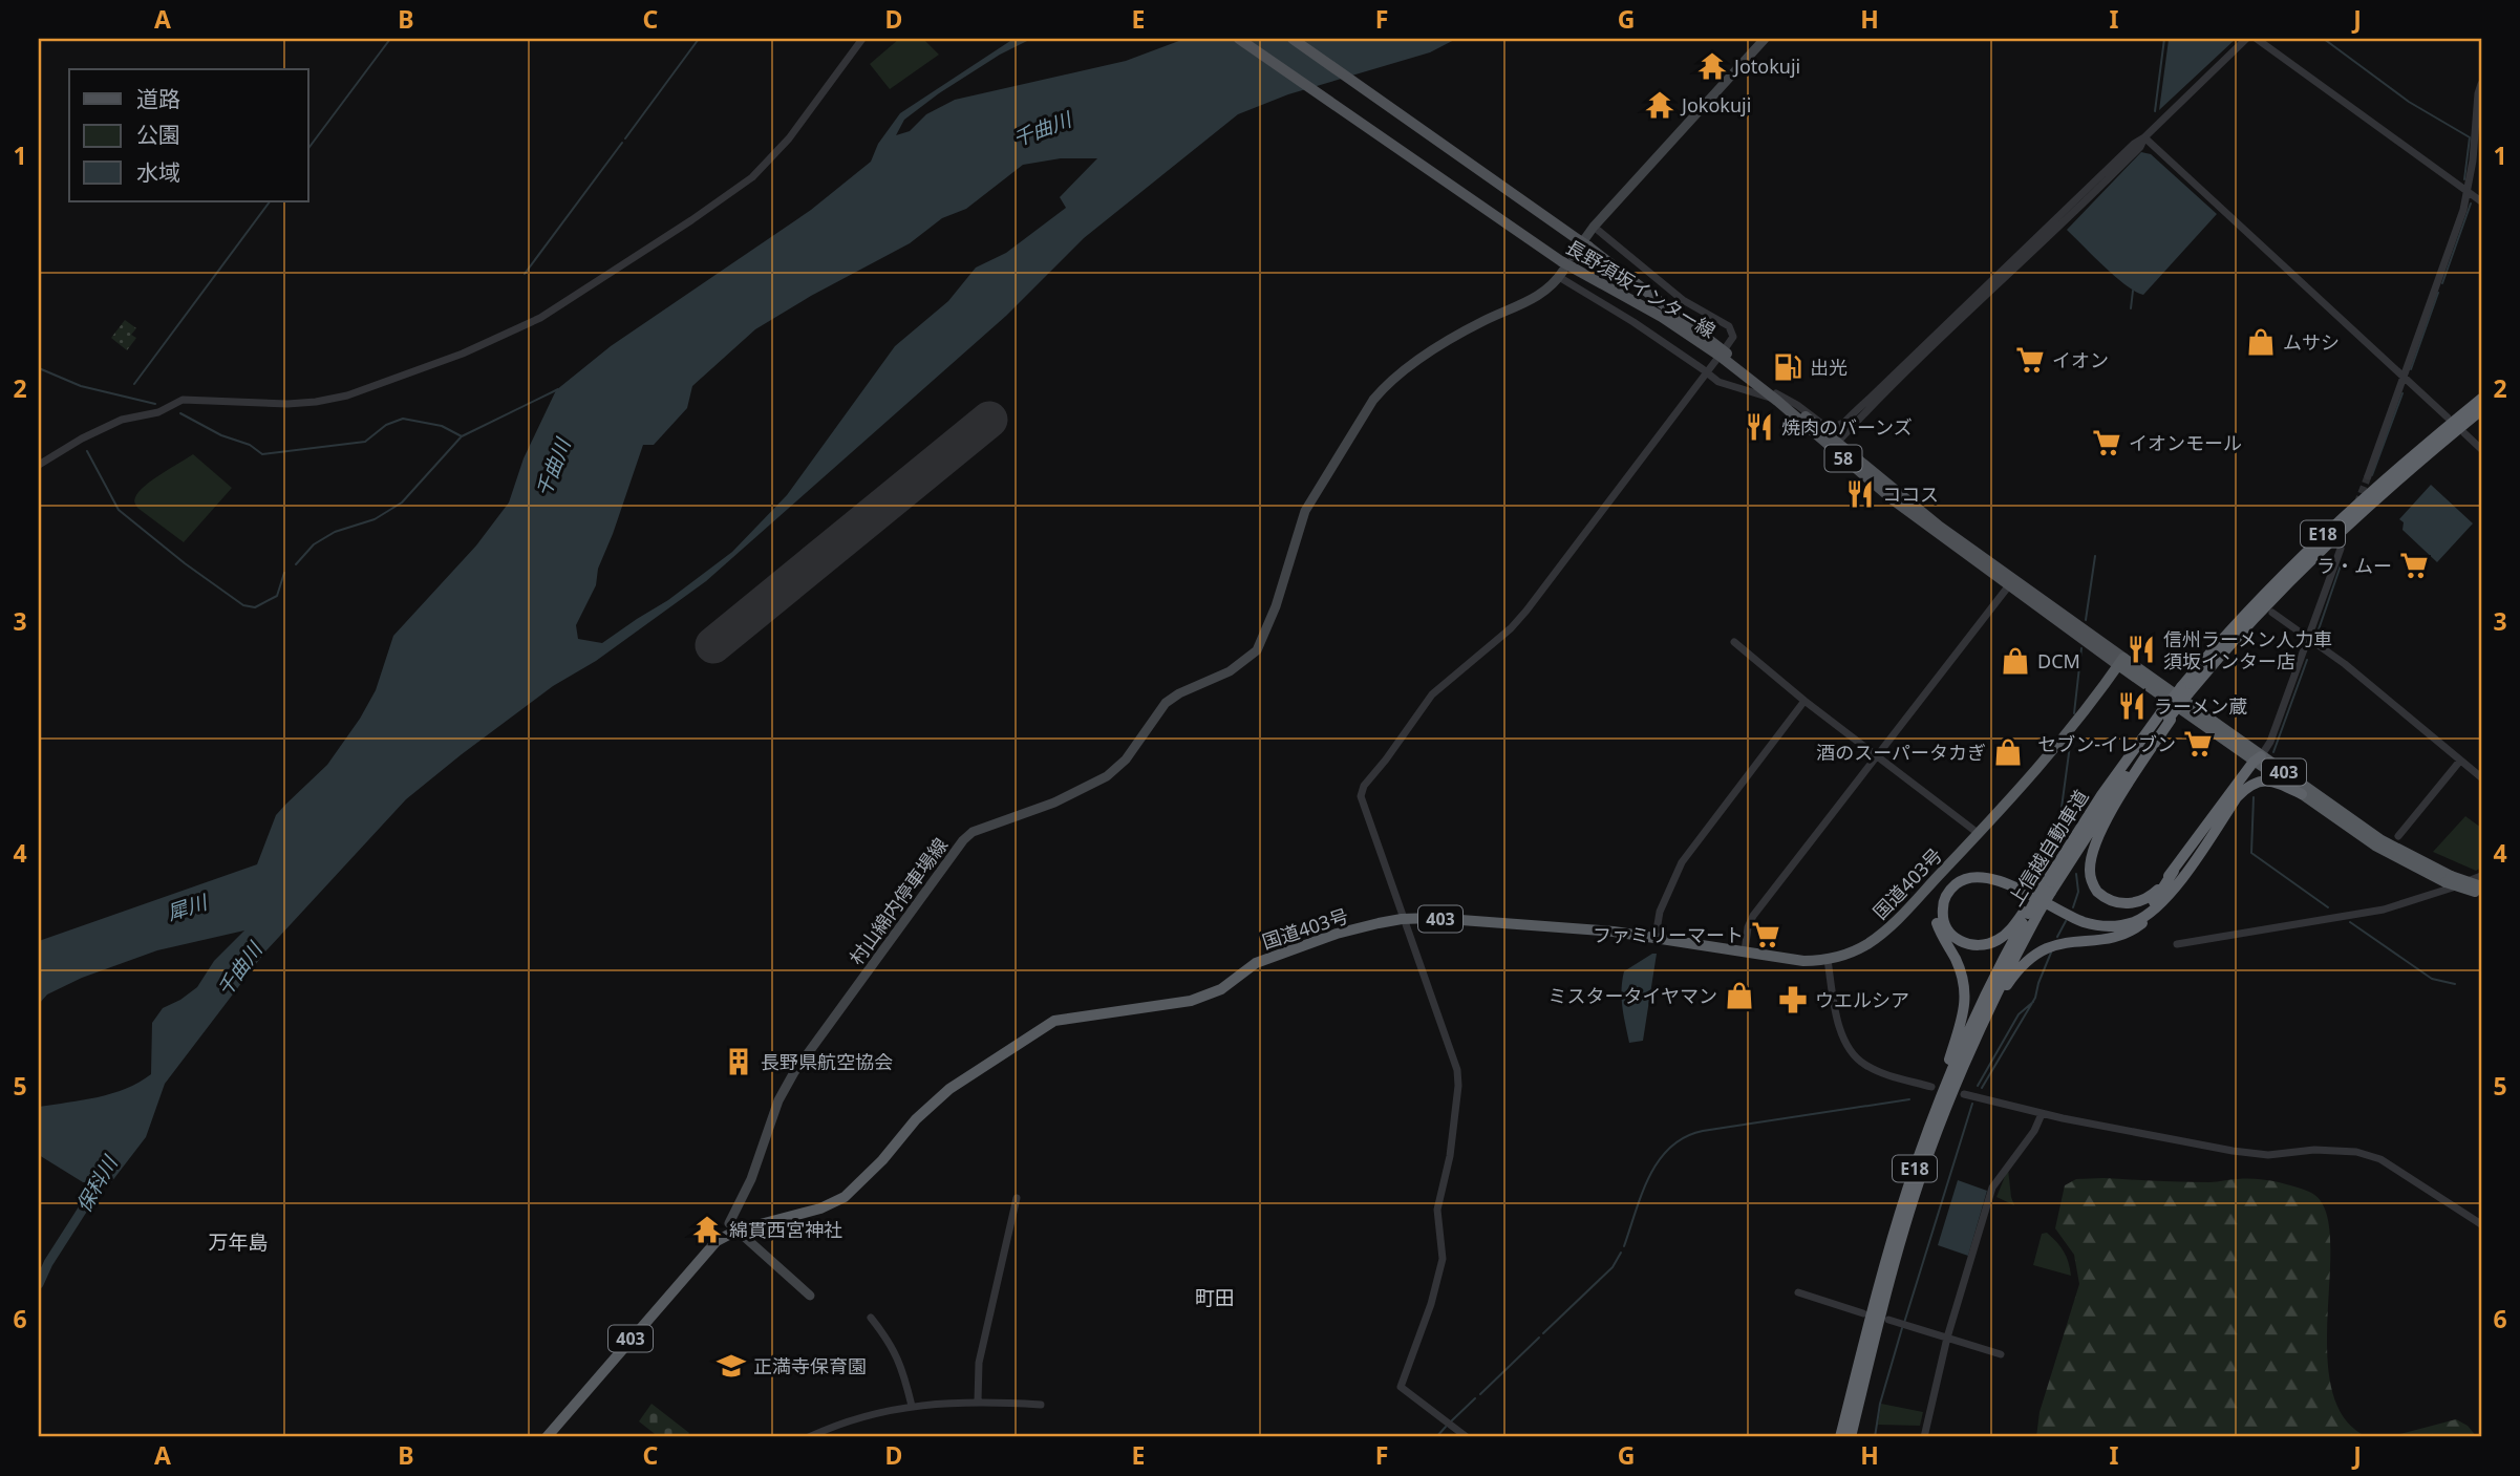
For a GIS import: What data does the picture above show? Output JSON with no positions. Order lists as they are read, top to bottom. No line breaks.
{"streets":{"highway":["E18","403","上信越自動車道","国道403号"],"main road":["長野須坂インター線","58","村山綿内停車場線"]},"crossings":[["長野須坂インター線","403"],["長野須坂インター線","国道403号"],["403","国道403号"],["国道403号","村山綿内停車場線"]],"districts":["万年島","町田"],"water":["千曲川","犀川","保科川"],"places":{"temple":["Jotokuji","Jokokuji","綿貫西宮神社"],"shop":["ムサシ","DCM","酒のスーパータカぎ","ミスタータイヤマン"],"supermarket":["イオン","イオンモール","ラ・ムー","セブン-イレブン","ファミリーマート"],"fuel station":["出光"],"restaurant":["焼肉のバーンズ","ココス","信州ラーメン人力車 須坂インター店","ラーメン蔵"],"pharmacy":["ウエルシア"],"building":["長野県航空協会"],"school or university":["正満寺保育園"]},"legend":["道路","公園","水域"],"grid":{"columns":["A","B","C","D","E","F","G","H","I","J"],"rows":["1","2","3","4","5","6"]}}
